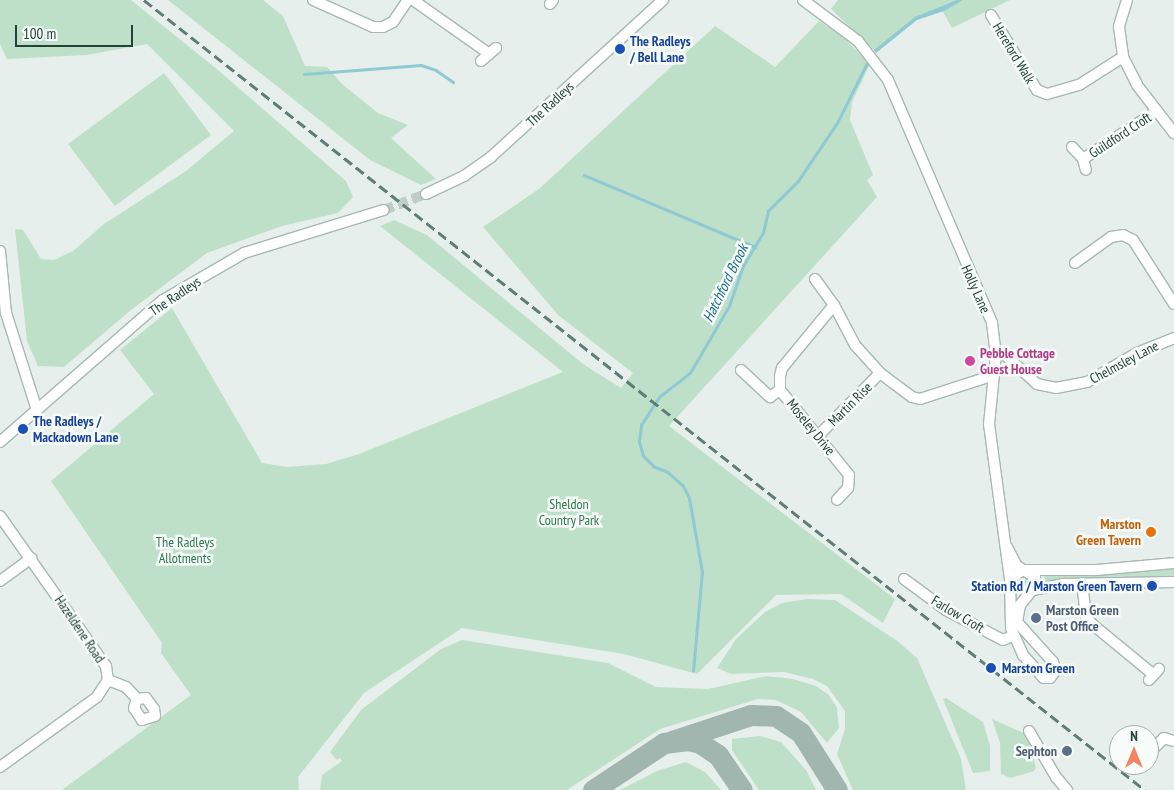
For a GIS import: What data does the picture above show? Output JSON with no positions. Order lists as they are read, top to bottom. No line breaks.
{"streets":{"street":["Hereford Walk","The Radleys","Guildford Croft","Holly Lane","Chelmsley Lane","Martin Rise","Moseley Drive","Farlow Croft","Hazeldene Road"]},"crossings":[["Holly Lane","Chelmsley Lane"],["Holly Lane","Farlow Croft"],["Martin Rise","Moseley Drive"]],"water":["Hatchford Brook"],"parks":["Sheldon Country Park","The Radleys Allotments"],"places":["The Radleys / Bell Lane","Pebble Cottage Guest House","The Radleys / Mackadown Lane","Marston Green Tavern","Station Rd / Marston Green Tavern","Marston Green Post Office","Marston Green","Sephton"],"scale_bar":"100 m","north":"top"}
